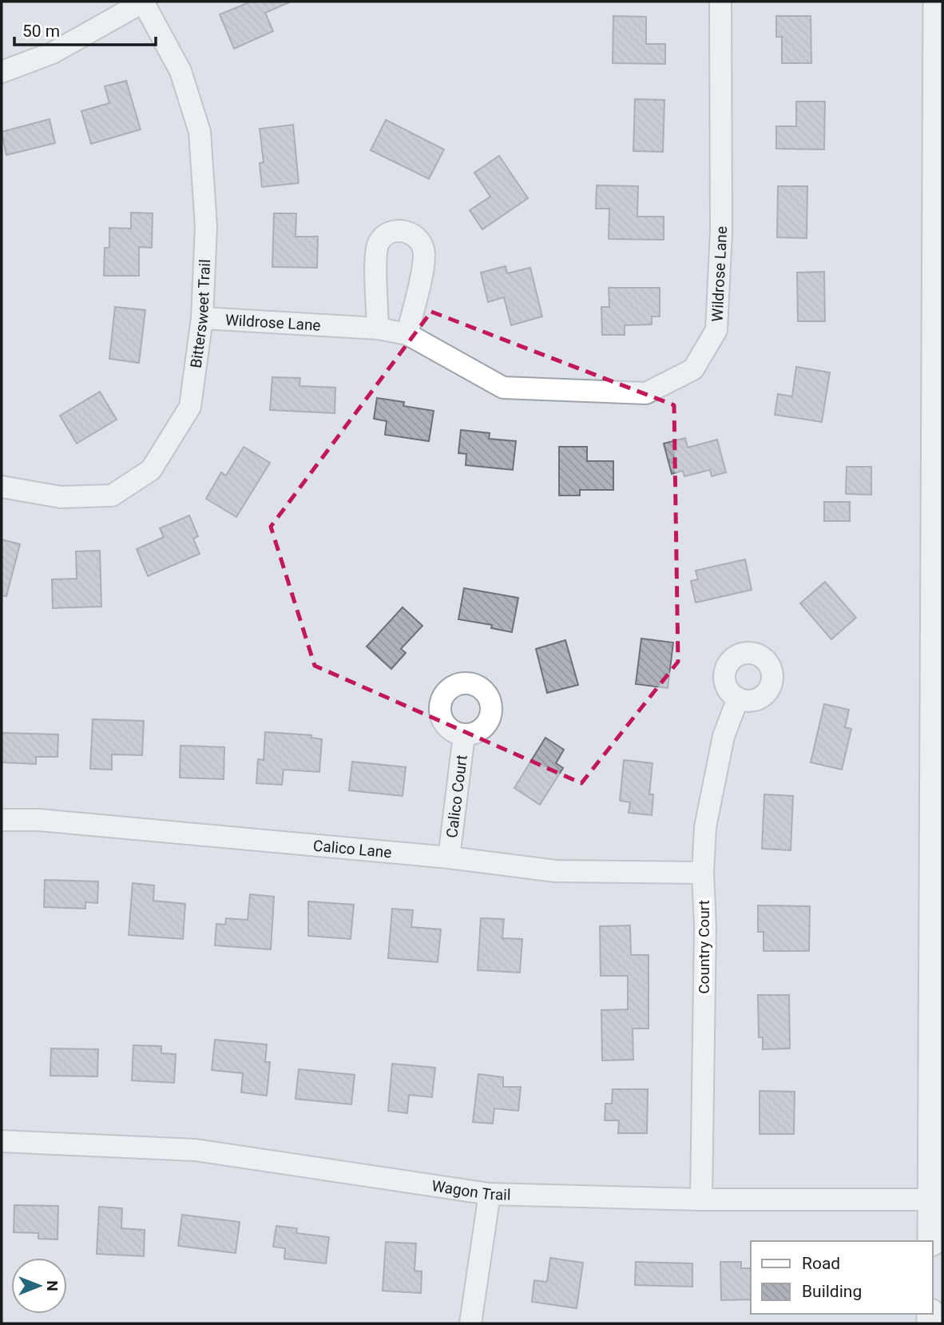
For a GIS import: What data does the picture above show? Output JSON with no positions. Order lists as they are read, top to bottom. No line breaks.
{"streets":{"street":["Wildrose Lane","Bittersweet Trail","Calico Court","Calico Lane","Country Court","Wagon Trail"]},"crossings":[["Wildrose Lane","Bittersweet Trail"],["Calico Court","Calico Lane"],["Calico Lane","Country Court"],["Country Court","Wagon Trail"]],"legend":["Road","Building"],"scale_bar":"50 m","north":"right"}
